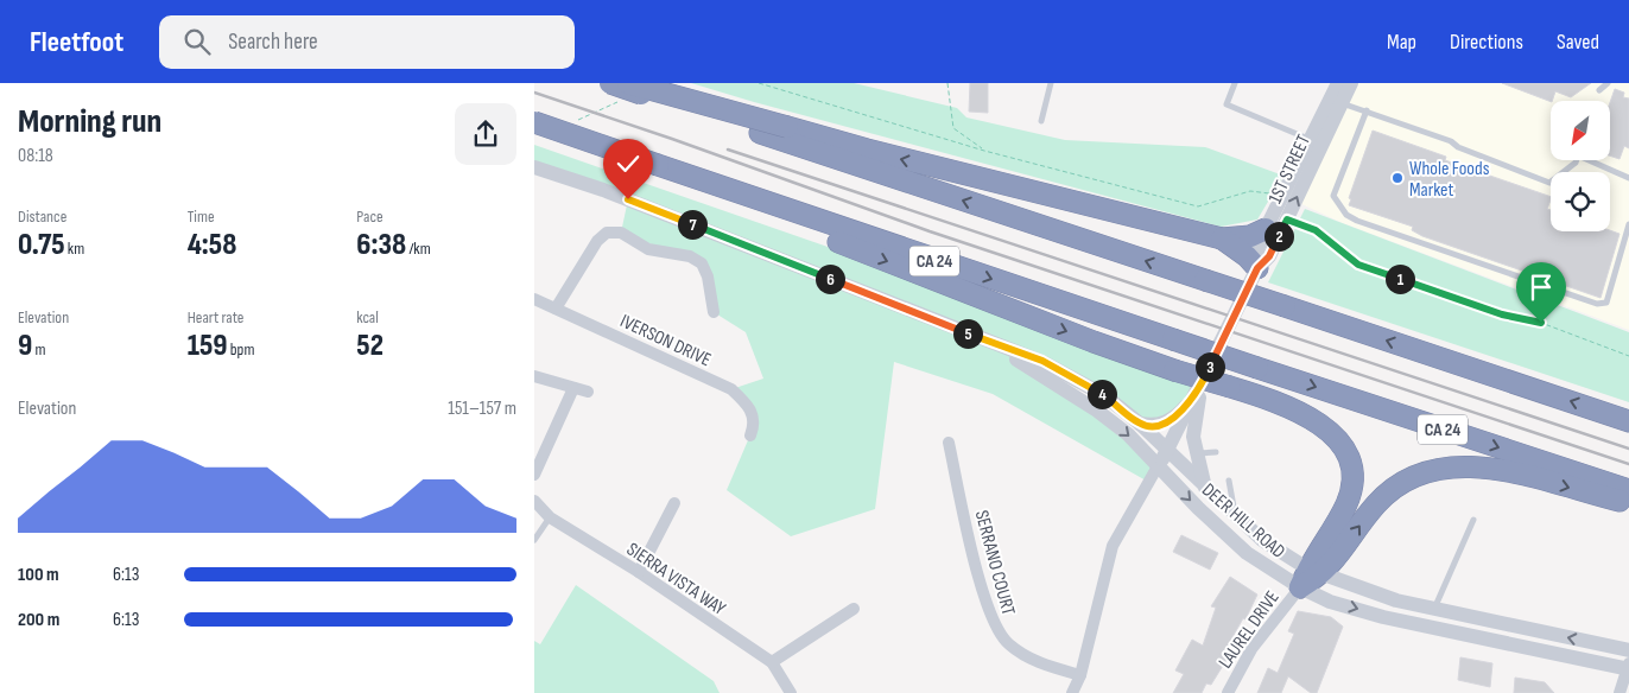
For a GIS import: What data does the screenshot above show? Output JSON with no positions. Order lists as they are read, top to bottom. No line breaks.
{"streets":{"highway":["CA 24"],"street":["1ST STREET","IVERSON DRIVE","DEER HILL ROAD","SERRANO COURT","SIERRA VISTA WAY","LAUREL DRIVE"]},"crossings":[["1ST STREET","DEER HILL ROAD"],["DEER HILL ROAD","LAUREL DRIVE"]],"places":["Whole Foods Market"],"north":"bottom left","page":{"header":"Fleetfoot","search":"Search here","nav":["Map","Directions","Saved"],"heading":["Morning run","08:18"],"stats":[["Distance","0.75 km"],["Time","4:58"],["Pace","6:38 /km"],["Elevation","9 m"],["Heart rate","159 bpm"],["kcal","52"]],"pins":["7","2","1","6","5","3","4"],"chart":["Elevation","151–157 m"],"list":[{"name":"100 m","note":"6:13"},{"name":"200 m","note":"6:13"}]}}
